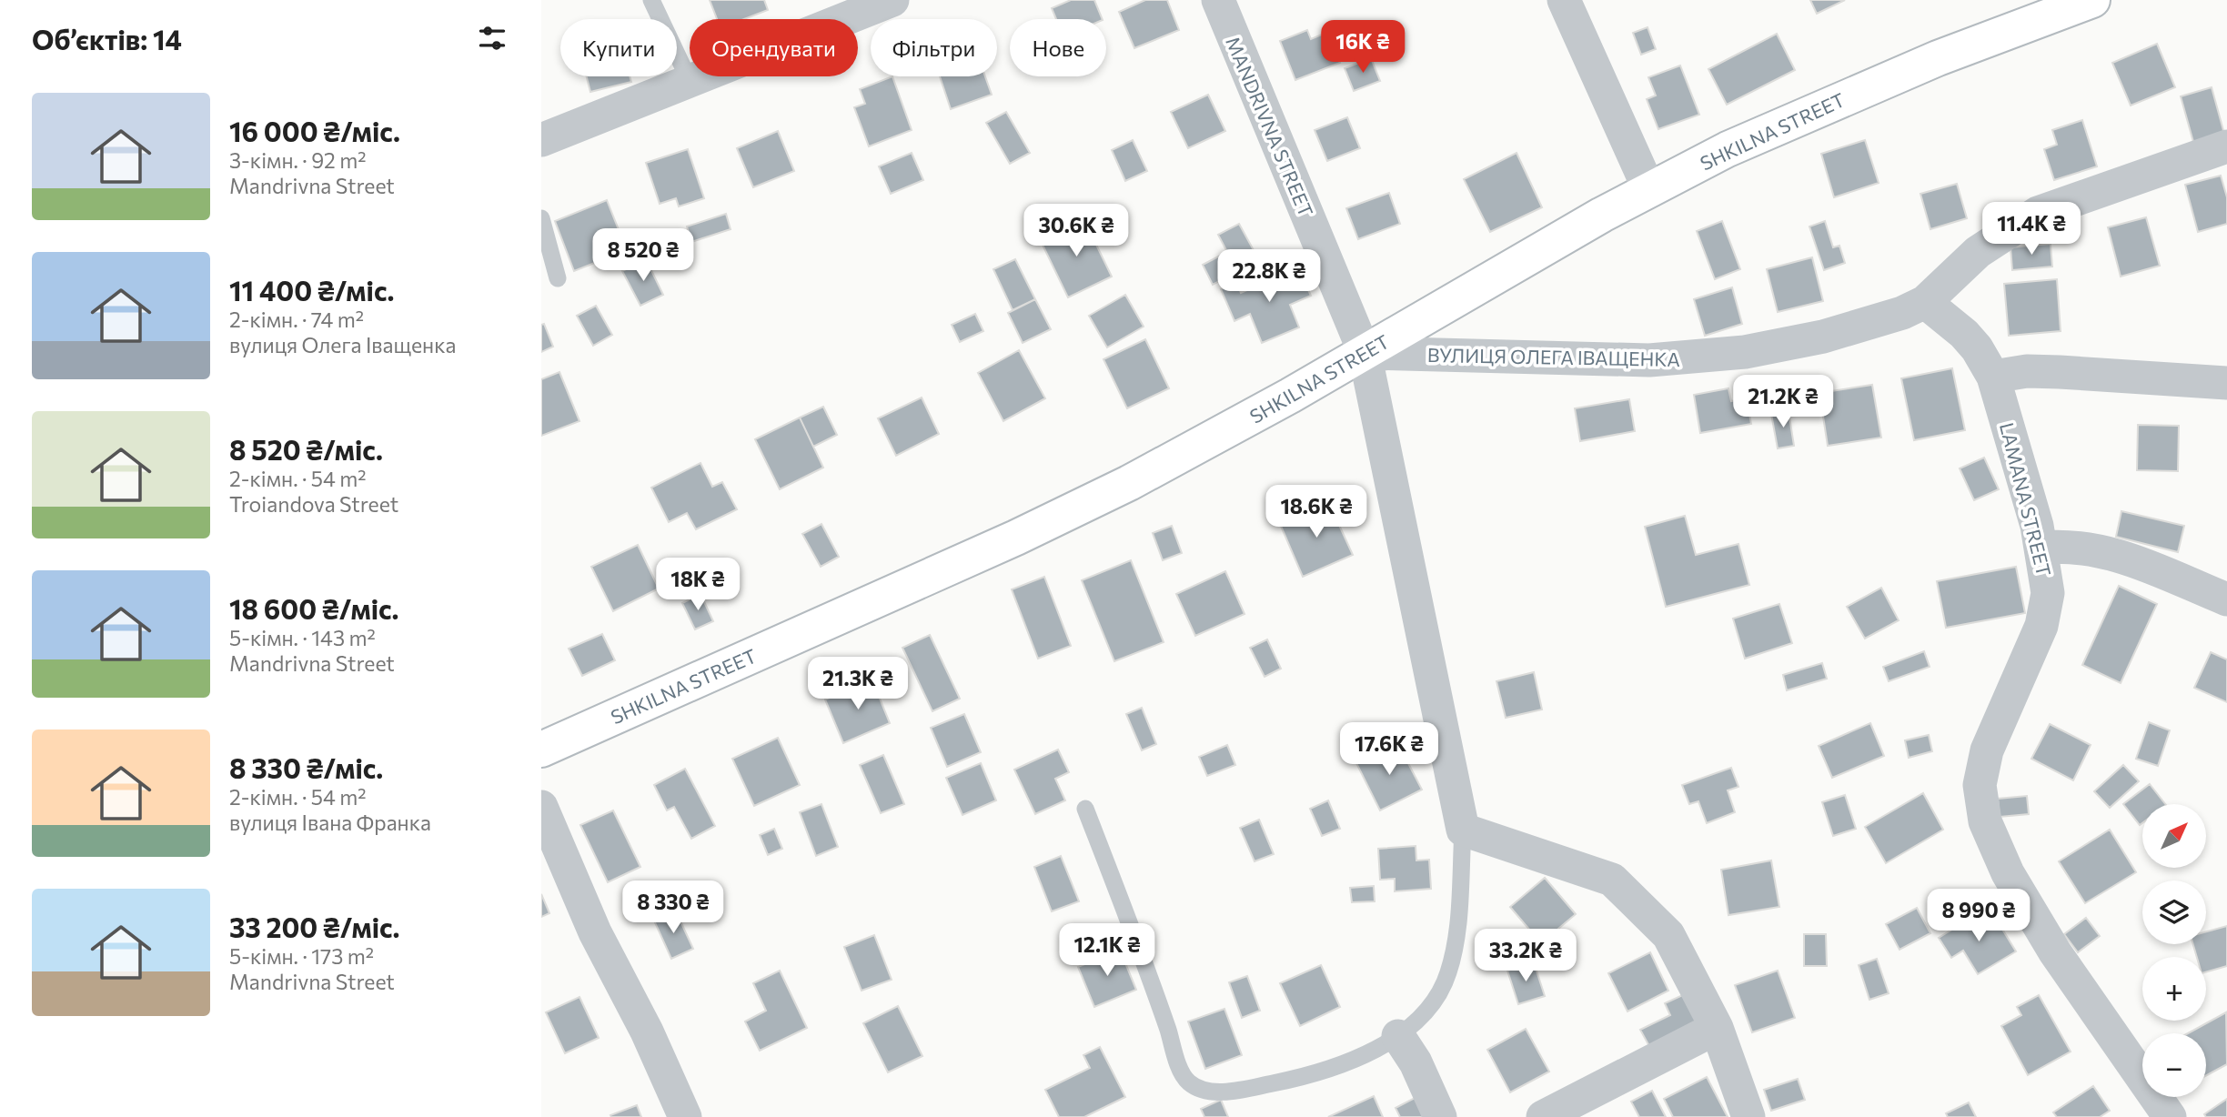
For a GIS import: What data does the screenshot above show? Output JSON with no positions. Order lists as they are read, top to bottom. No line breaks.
{"streets":{"main road":["SHKILNA STREET"],"street":["MANDRIVNA STREET","ВУЛИЦЯ ОЛЕГА ІВАЩЕНКА","LAMANA STREET"]},"crossings":[["MANDRIVNA STREET","SHKILNA STREET"],["MANDRIVNA STREET","ВУЛИЦЯ ОЛЕГА ІВАЩЕНКА"],["SHKILNA STREET","ВУЛИЦЯ ОЛЕГА ІВАЩЕНКА"],["ВУЛИЦЯ ОЛЕГА ІВАЩЕНКА","LAMANA STREET"]],"north":"top right","page":{"heading":"Об’єктів: 14","chip":["Купити","Орендувати","Фільтри","Нове"],"price":["16K ₴","11.4K ₴","30.6K ₴","8 520 ₴","22.8K ₴","21.2K ₴","18.6K ₴","18K ₴","21.3K ₴","17.6K ₴","8 330 ₴","8 990 ₴","12.1K ₴","33.2K ₴"],"list":[{"name":"16 000 ₴/міс.","note":"3-кімн. · 92 m² · Mandrivna Street"},{"name":"11 400 ₴/міс.","note":"2-кімн. · 74 m² · вулиця Олега Іващенка"},{"name":"8 520 ₴/міс.","note":"2-кімн. · 54 m² · Troiandova Street"},{"name":"18 600 ₴/міс.","note":"5-кімн. · 143 m² · Mandrivna Street"},{"name":"8 330 ₴/міс.","note":"2-кімн. · 54 m² · вулиця Івана Франка"},{"name":"33 200 ₴/міс.","note":"5-кімн. · 173 m² · Mandrivna Street"}],"map_buttons":["+","−"]}}
